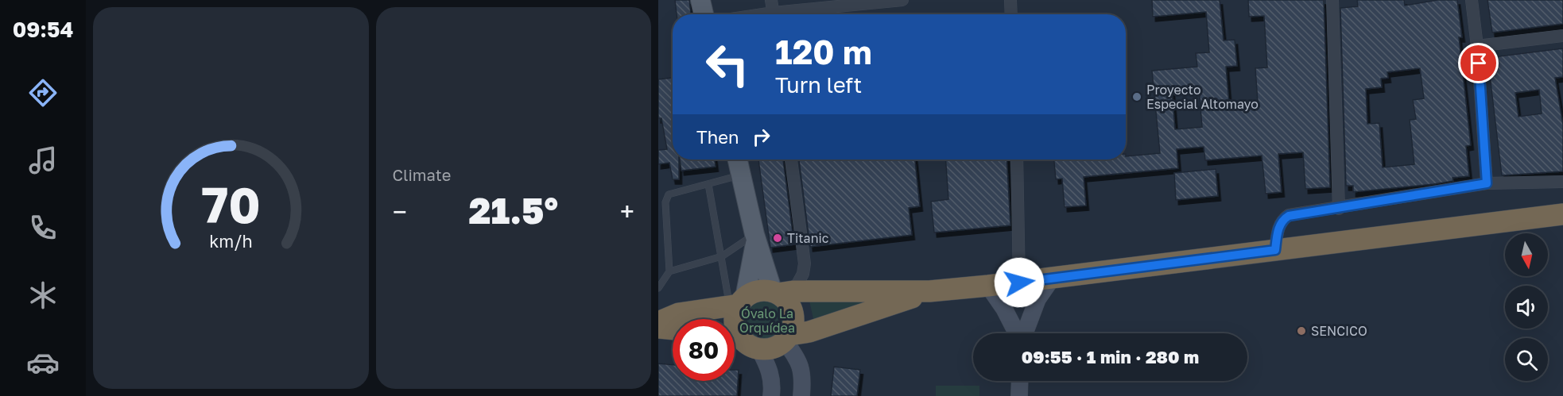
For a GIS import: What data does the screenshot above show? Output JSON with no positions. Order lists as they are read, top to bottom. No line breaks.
{"parks":["Óvalo La Orquídea"],"places":["Proyecto Especial Altomayo","Titanic","SENCICO"],"north":"bottom","page":{"tabs":"09:54","tile":"Climate","turn":["120 m","Turn left"],"then":"Then","heat":["−","21.5°","+"],"limit":"80","trip":"09:55 · 1 min · 280 m","gauge":["70","km/h"]}}
